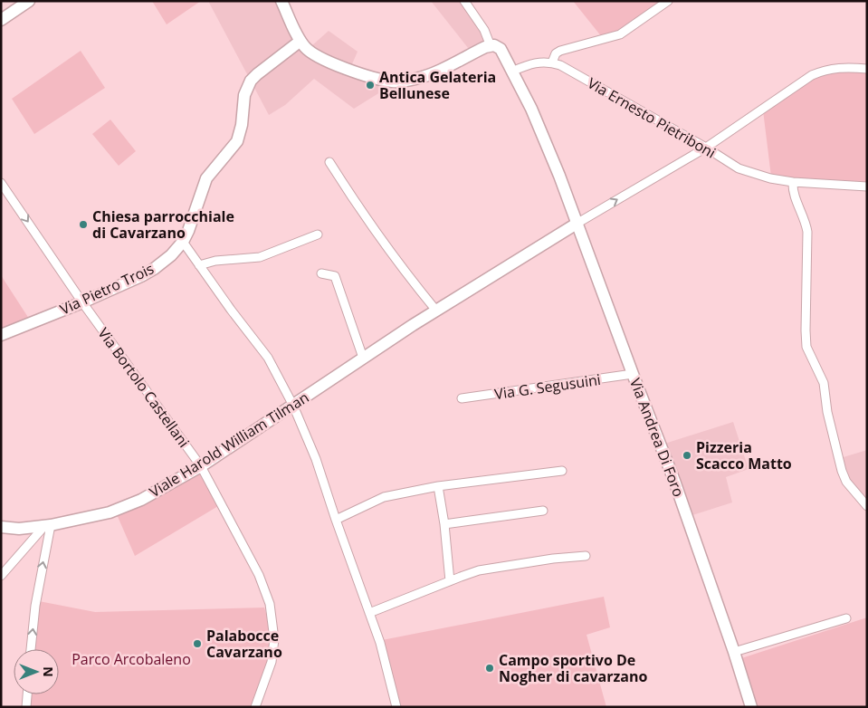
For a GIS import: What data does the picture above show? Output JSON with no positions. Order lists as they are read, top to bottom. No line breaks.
{"streets":{"street":["Via Ernesto Pietriboni","Via Pietro Trois","Via G. Segusuini","Via Bortolo Castellani","Via Andrea Di Foro","Viale Harold William Tilman"]},"crossings":[["Via Ernesto Pietriboni","Via Andrea Di Foro"],["Via Pietro Trois","Via Bortolo Castellani"],["Via G. Segusuini","Via Andrea Di Foro"],["Via Bortolo Castellani","Viale Harold William Tilman"],["Via Andrea Di Foro","Viale Harold William Tilman"]],"parks":["Parco Arcobaleno"],"places":["Antica Gelateria Bellunese","Chiesa parrocchiale di Cavarzano","Pizzeria Scacco Matto","Palabocce Cavarzano","Campo sportivo De Nogher di cavarzano"],"north":"right"}
